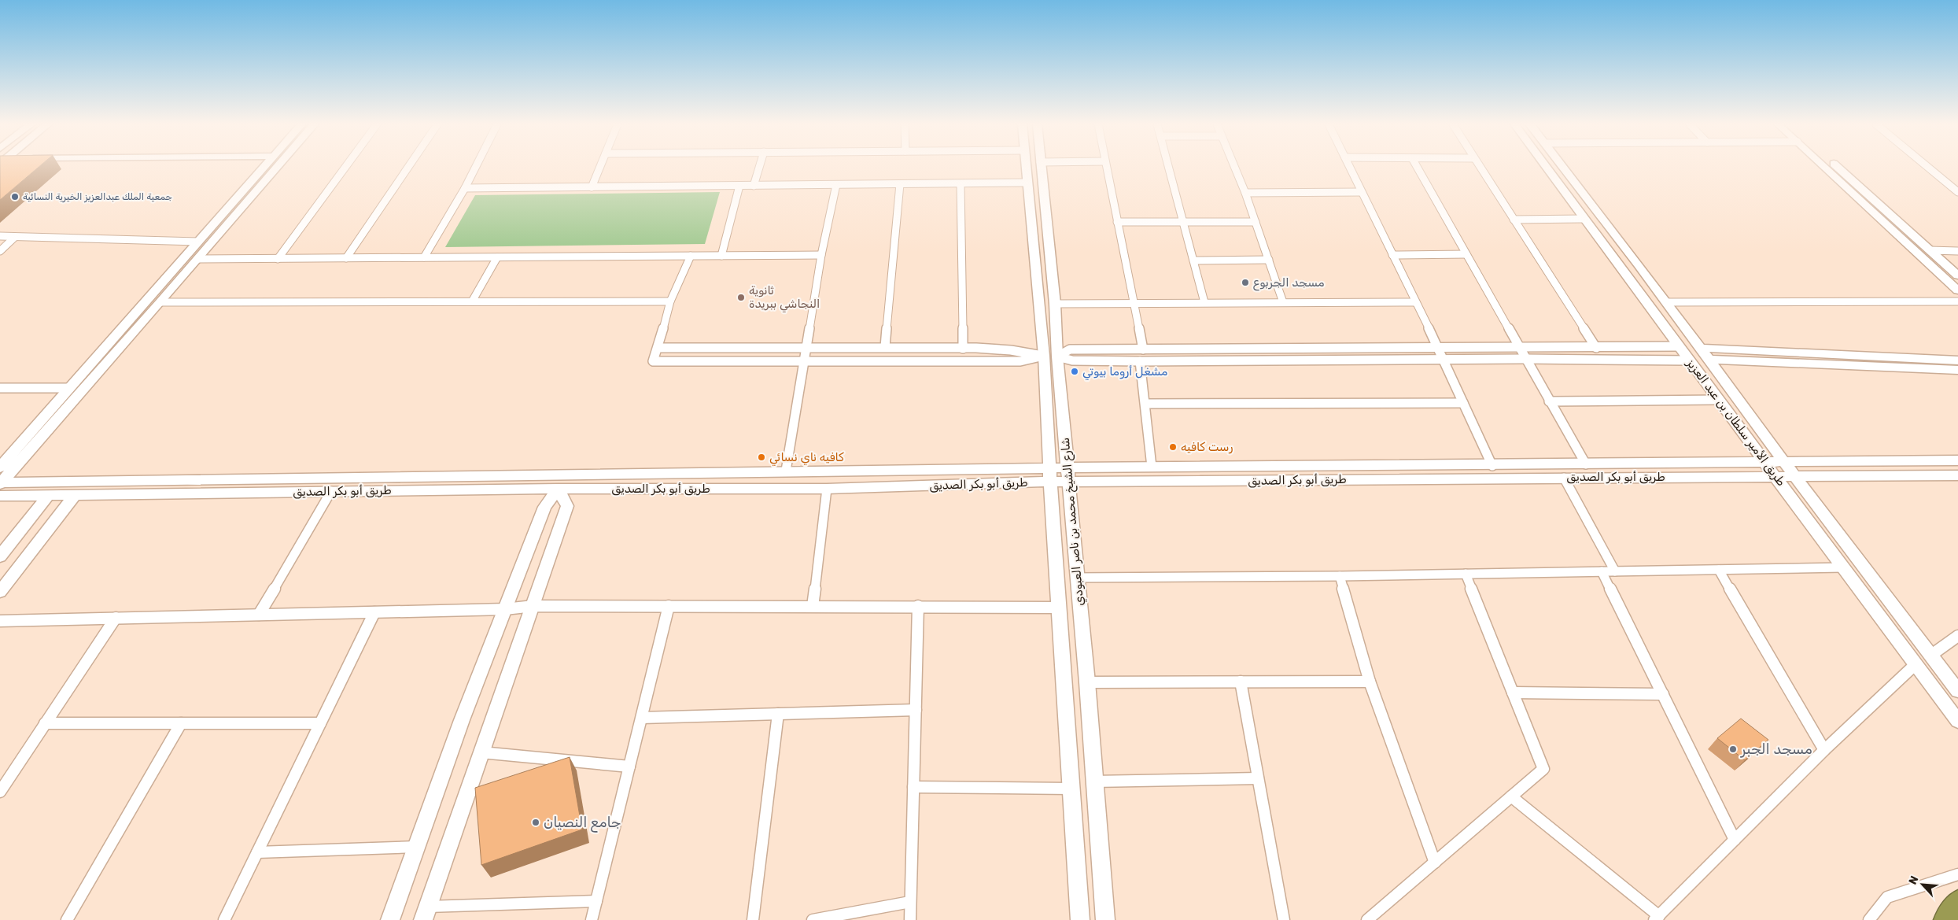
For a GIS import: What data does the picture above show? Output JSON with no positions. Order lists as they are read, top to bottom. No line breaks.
{"streets":{"main road":["طريق الأمير سلطان بن عبد العزيز"],"street":["طريق أبو بكر الصديق","شارع الشيخ محمد بن ناصر العبودي"]},"crossings":[["طريق الأمير سلطان بن عبد العزيز","طريق أبو بكر الصديق"],["طريق أبو بكر الصديق","شارع الشيخ محمد بن ناصر العبودي"]],"places":["جمعية الملك عبدالعزيز الخيرية النسائية","مسجد الجربوع","ثانوية النجاشي ببريدة","مشغل أروما بيوتي","رست كافيه","كافيه ناي نسائي","مسجد الجبر","جامع النصيان"],"north":"top left"}
